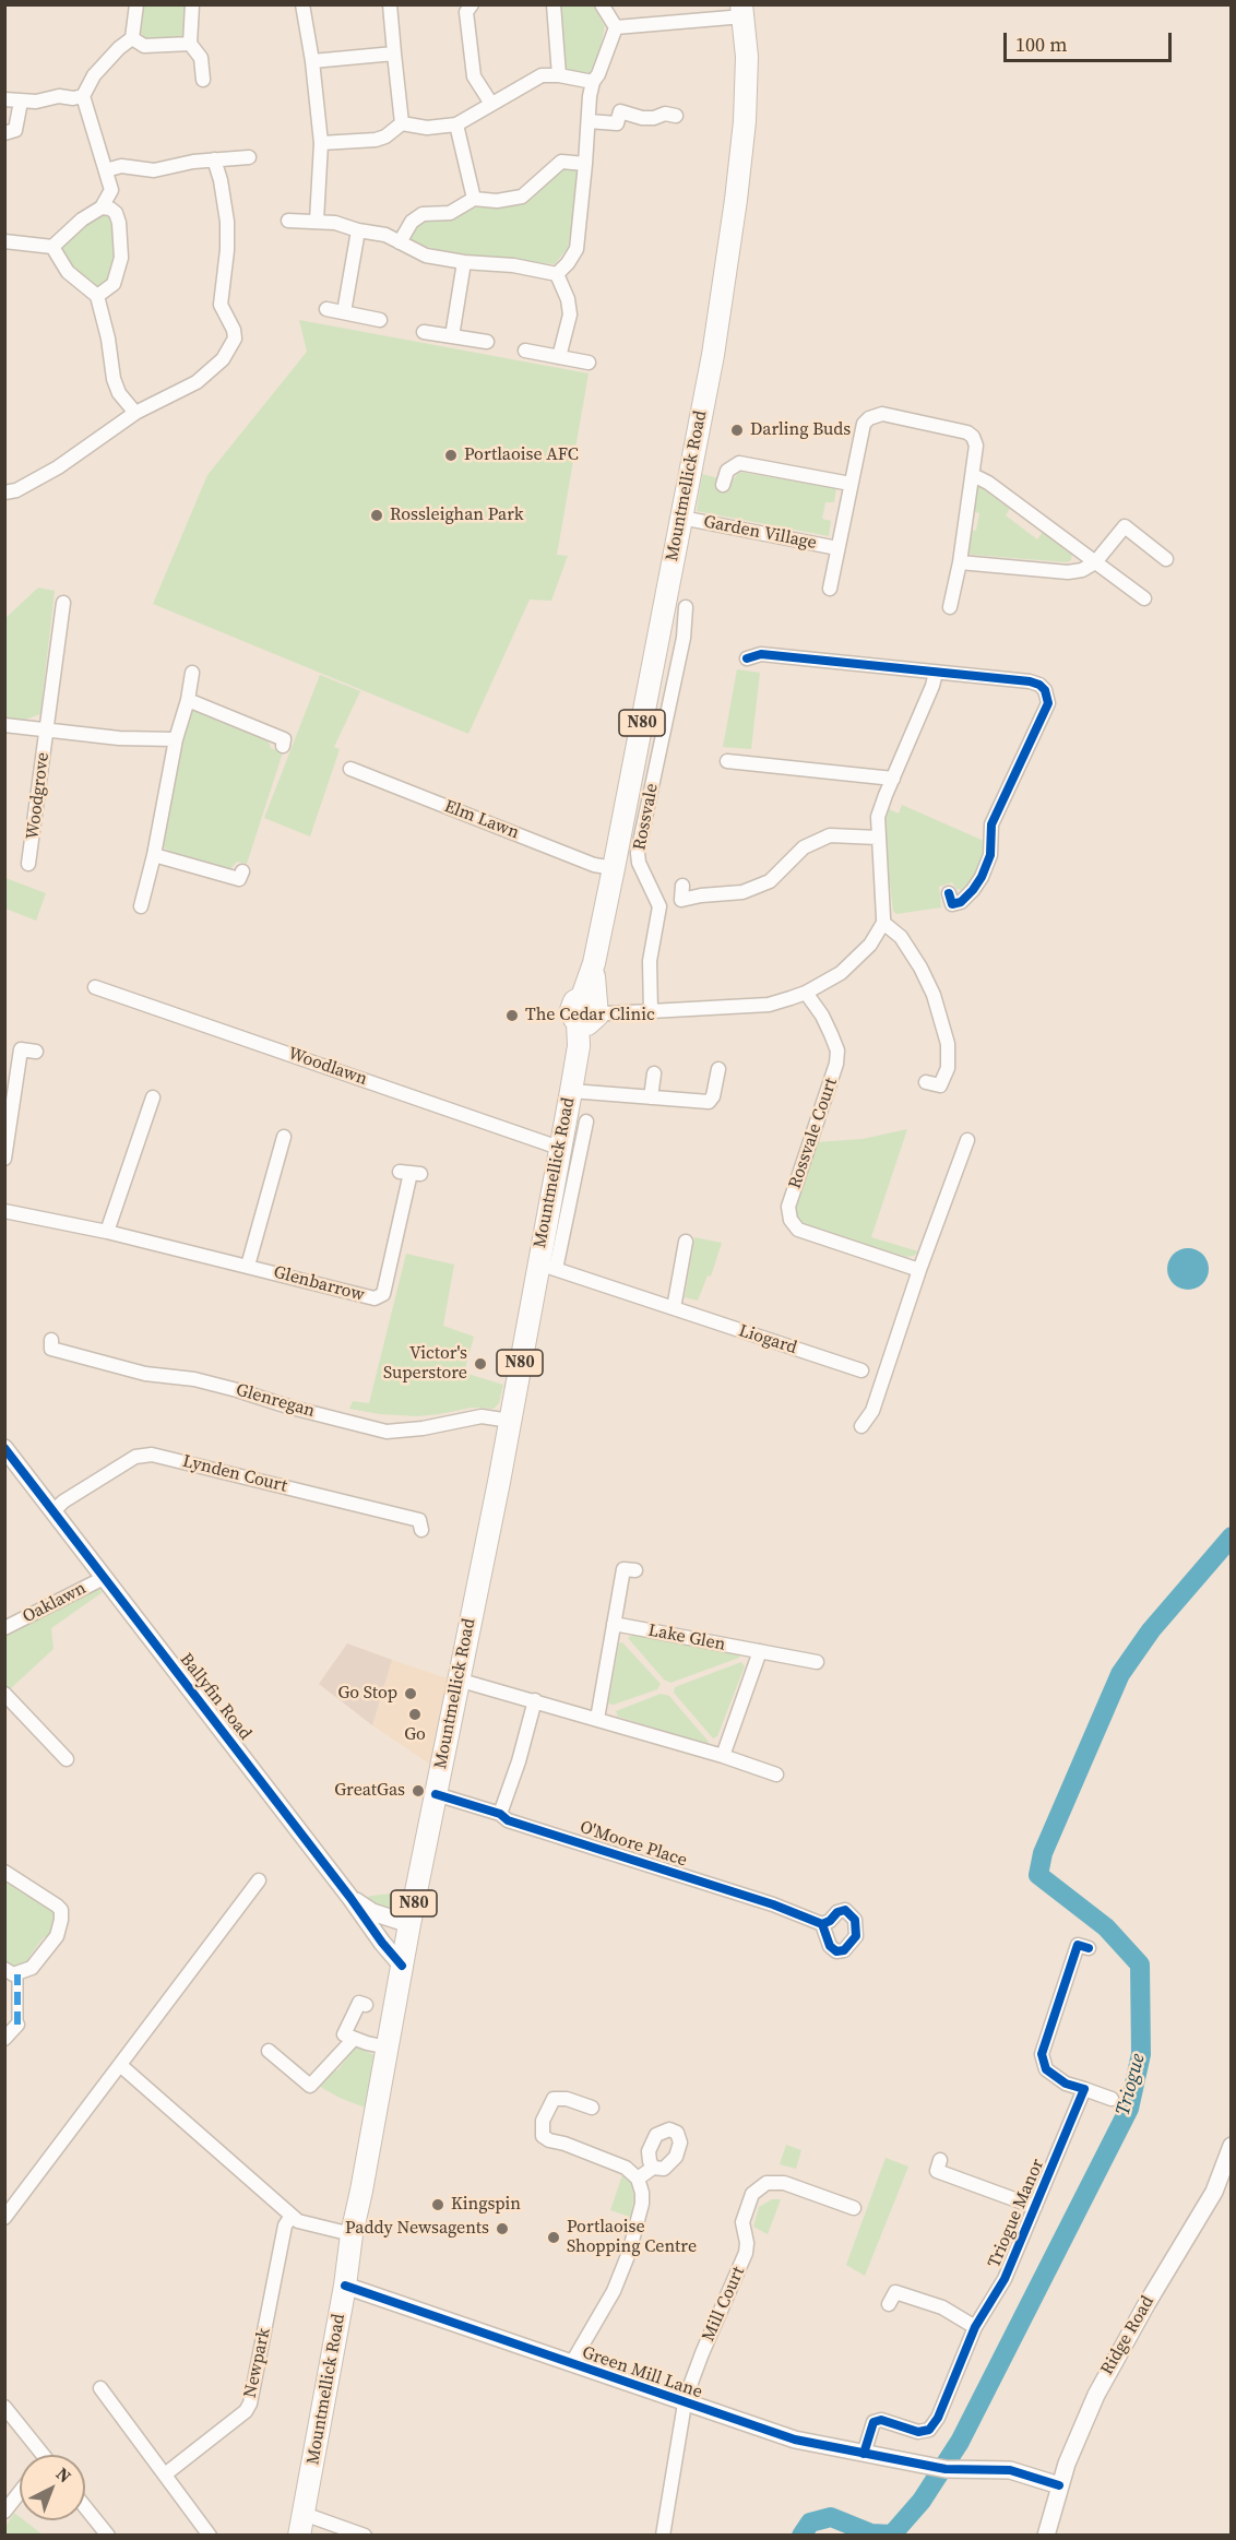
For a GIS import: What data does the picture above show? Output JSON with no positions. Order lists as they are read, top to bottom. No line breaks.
{"streets":{"main road":["Mountmellick Road","N80"],"street":["Garden Village","Woodgrove","Rossvale","Elm Lawn","Woodlawn","Rossvale Court","Glenbarrow","Liogard","Glenregan","Lynden Court","Oaklawn","Lake Glen","Ballyfin Road","O'Moore Place","Triogue Manor","Mill Court","Ridge Road","Newpark","Green Mill Lane"]},"crossings":[["Mountmellick Road","Garden Village"],["Mountmellick Road","Elm Lawn"],["Mountmellick Road","Woodlawn"],["Mountmellick Road","Liogard"],["Mountmellick Road","Glenregan"],["Mountmellick Road","Ballyfin Road"],["Mountmellick Road","O'Moore Place"],["Mountmellick Road","Green Mill Lane"],["Lynden Court","Ballyfin Road"],["Oaklawn","Ballyfin Road"],["Triogue Manor","Green Mill Lane"],["Mill Court","Green Mill Lane"],["Ridge Road","Green Mill Lane"]],"water":["Triogue"],"places":["Darling Buds","Portlaoise AFC","Rossleighan Park","The Cedar Clinic","Victor's Superstore","Go Stop","Go","GreatGas","Kingspin","Paddy Newsagents","Portlaoise Shopping Centre"],"scale_bar":"100 m","north":"top right"}
